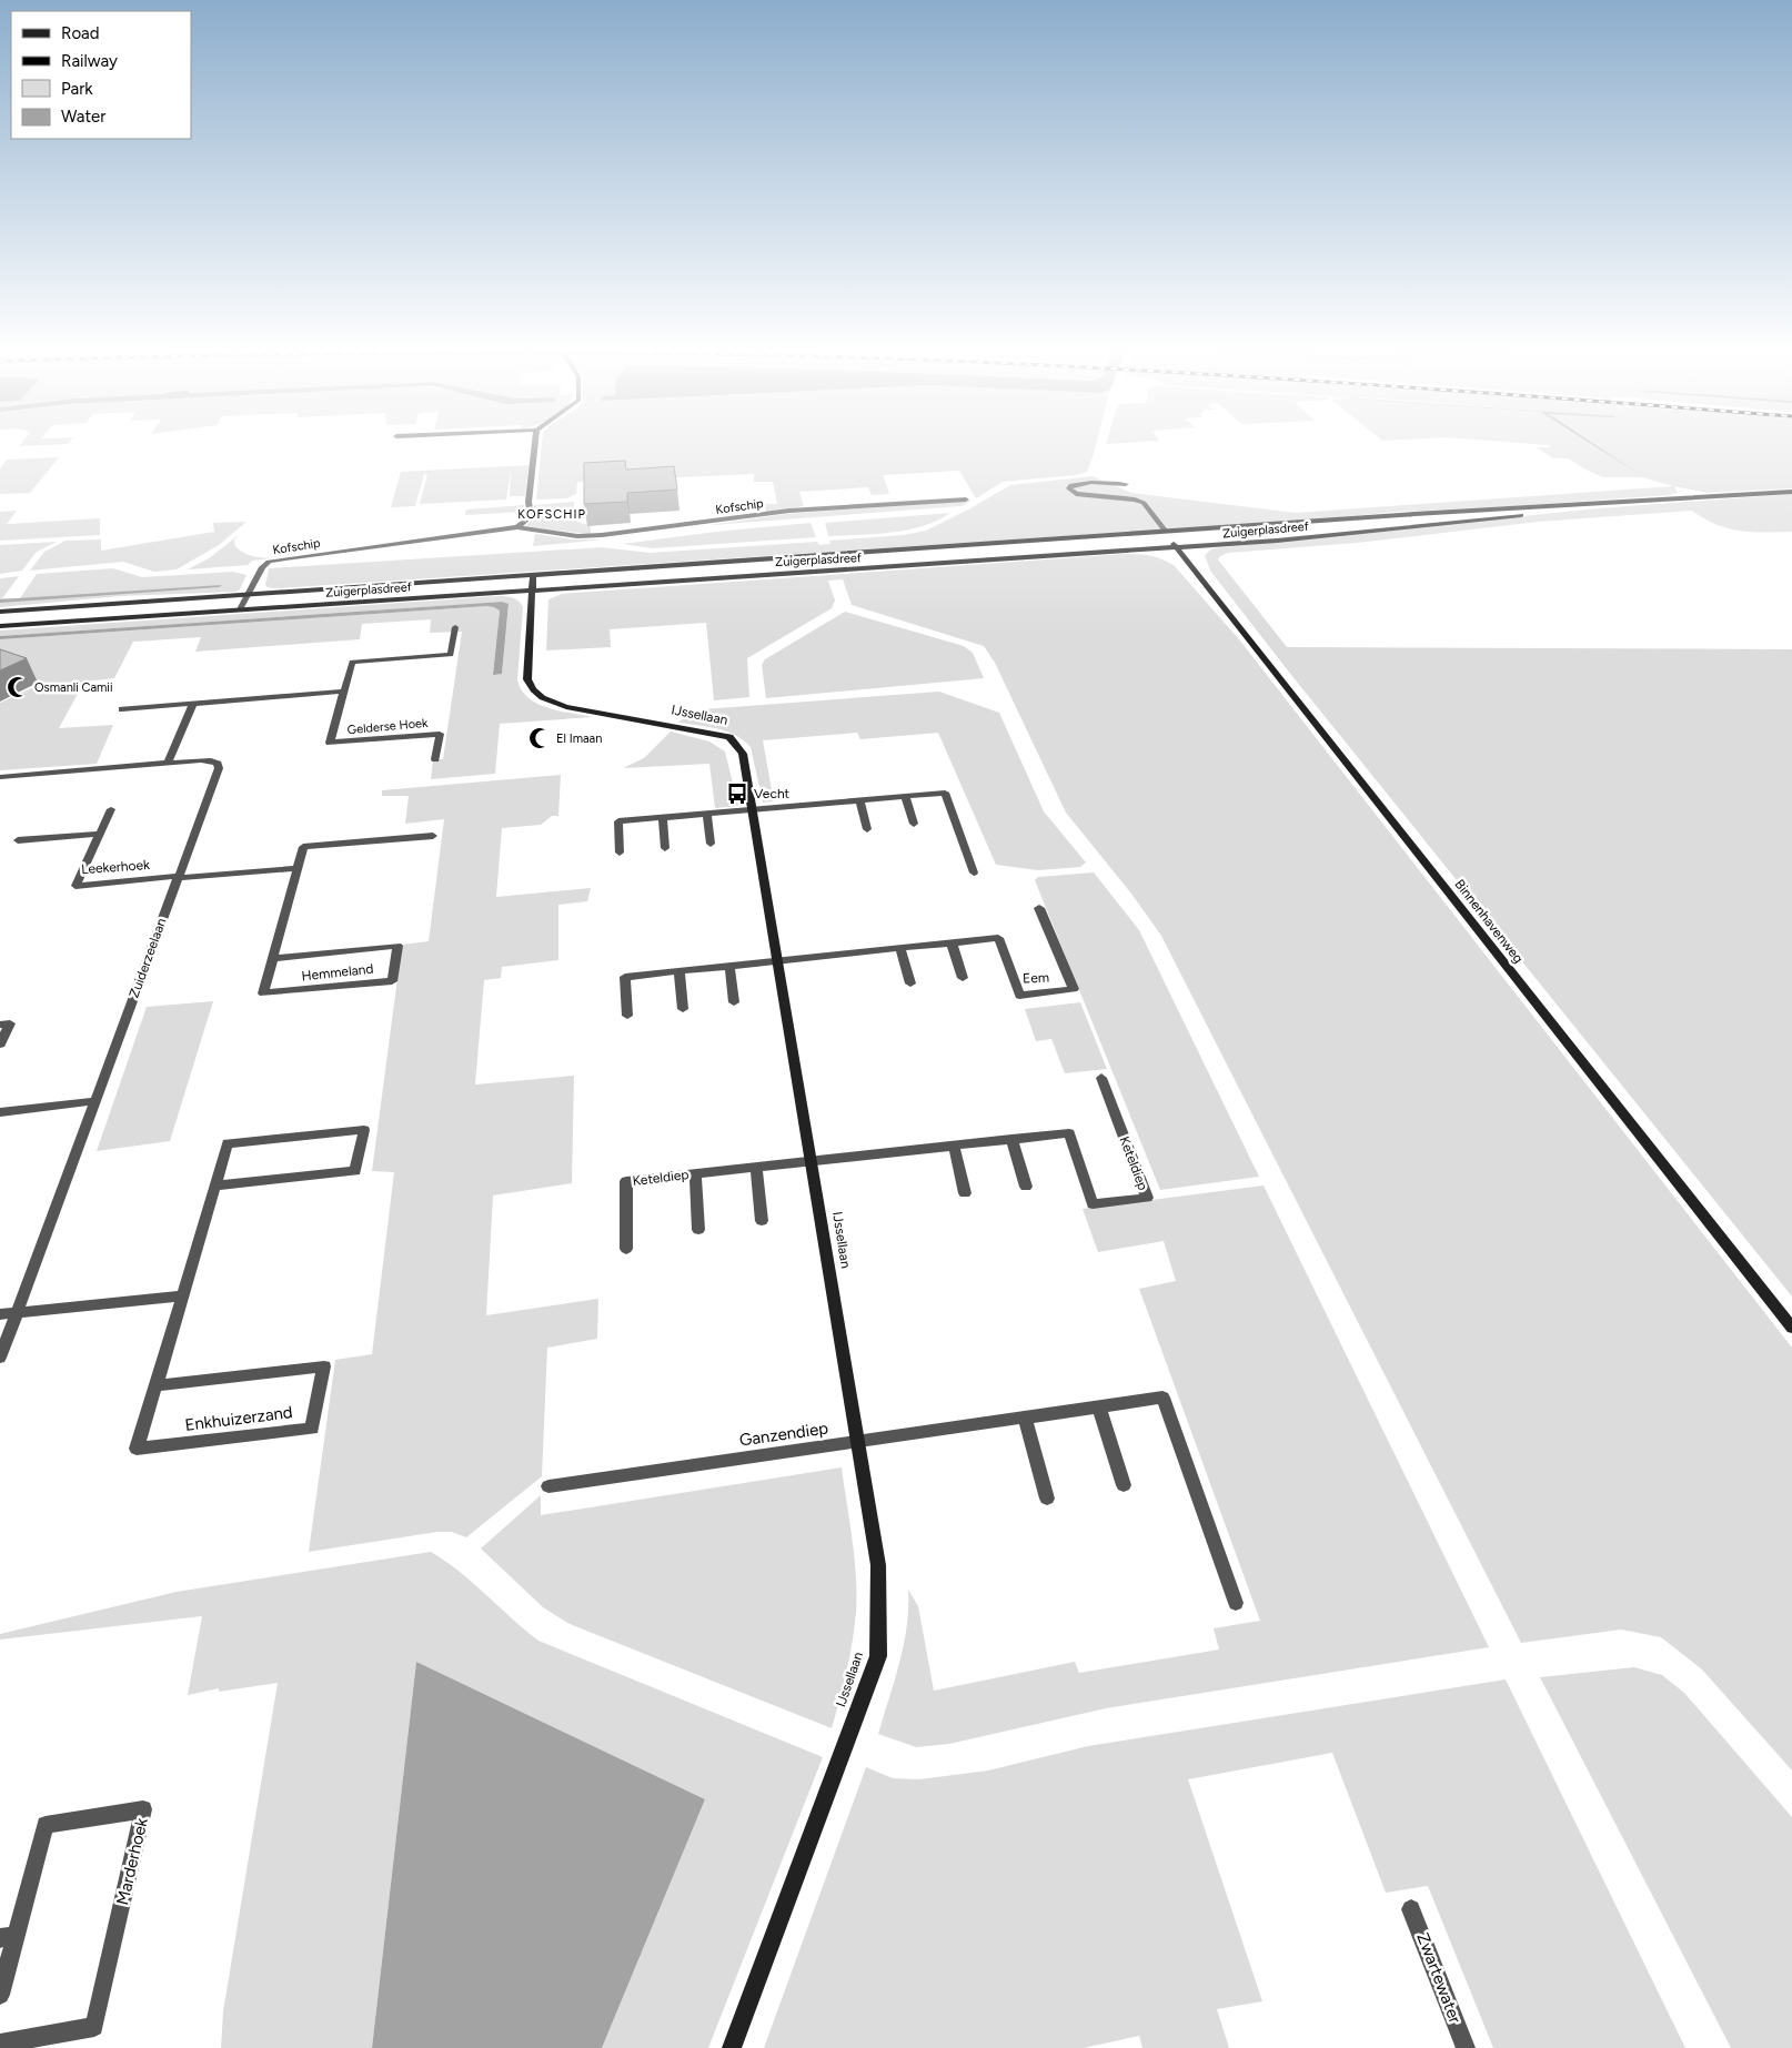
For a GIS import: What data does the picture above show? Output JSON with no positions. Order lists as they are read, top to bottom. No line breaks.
{"streets":{"main road":["Zuigerplasdreef","IJssellaan","Binnenhavenweg"],"street":["Kofschip","Gelderse Hoek","Leekerhoek","Zuiderzeelaan","Hemmeland","Eem","Keteldiep","Enkhuizerzand","Ganzendiep","Marderhoek","Zwartewater"]},"crossings":[["Kofschip","Zuigerplasdreef"],["Zuigerplasdreef","IJssellaan"],["Zuigerplasdreef","Binnenhavenweg"],["IJssellaan","Eem"],["IJssellaan","Keteldiep"],["IJssellaan","Ganzendiep"],["Leekerhoek","Zuiderzeelaan"]],"districts":["KOFSCHIP"],"places":{"mosque":["Osmanli Camii","El Imaan"],"bus stop":["Vecht"]},"legend":["Road","Railway","Park","Water"]}
